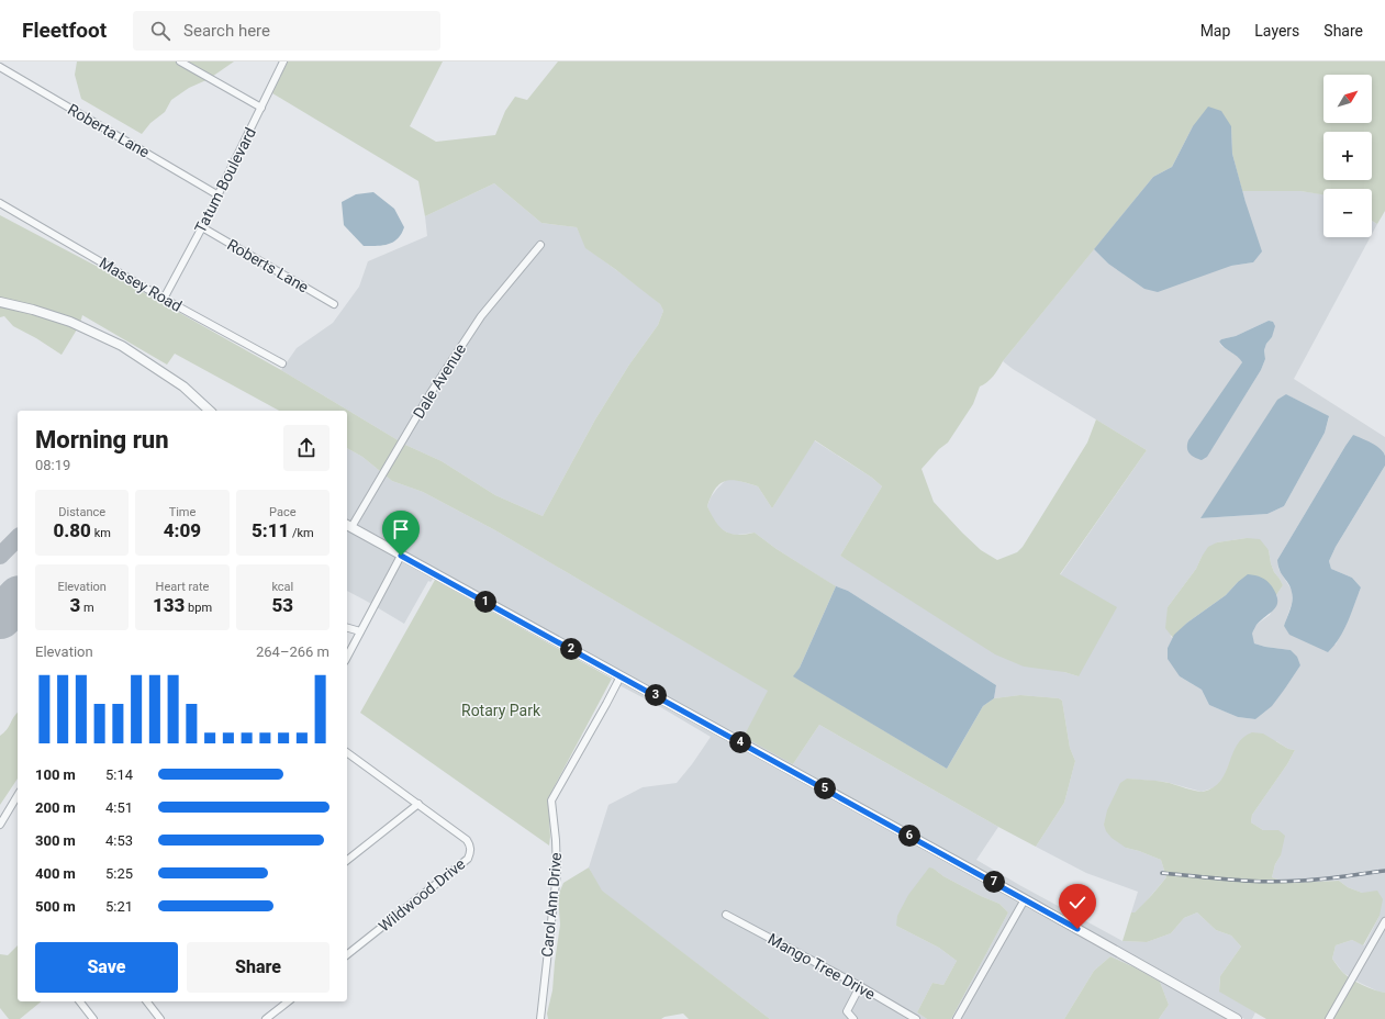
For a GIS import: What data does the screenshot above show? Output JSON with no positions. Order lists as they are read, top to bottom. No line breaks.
{"streets":{"street":["Roberta Lane","Tatum Boulevard","Roberts Lane","Massey Road","Dale Avenue","Wildwood Drive","Carol Ann Drive","Mango Tree Drive"]},"crossings":[["Roberta Lane","Tatum Boulevard"],["Tatum Boulevard","Roberts Lane"],["Tatum Boulevard","Massey Road"]],"parks":["Rotary Park"],"north":"top right","page":{"header":"Fleetfoot","search":"Search here","nav":["Map","Layers","Share"],"map_buttons":["+","−"],"heading":["Morning run","08:19"],"stats":[["Distance","0.80 km"],["Time","4:09"],["Pace","5:11 /km"],["Elevation","3 m"],["Heart rate","133 bpm"],["kcal","53"]],"pins":["1","2","3","4","5","6","7"],"chart":["Elevation","264–266 m"],"list":[{"name":"100 m","note":"5:14"},{"name":"200 m","note":"4:51"},{"name":"300 m","note":"4:53"},{"name":"400 m","note":"5:25"},{"name":"500 m","note":"5:21"}],"buttons":["Save","Share"]}}
